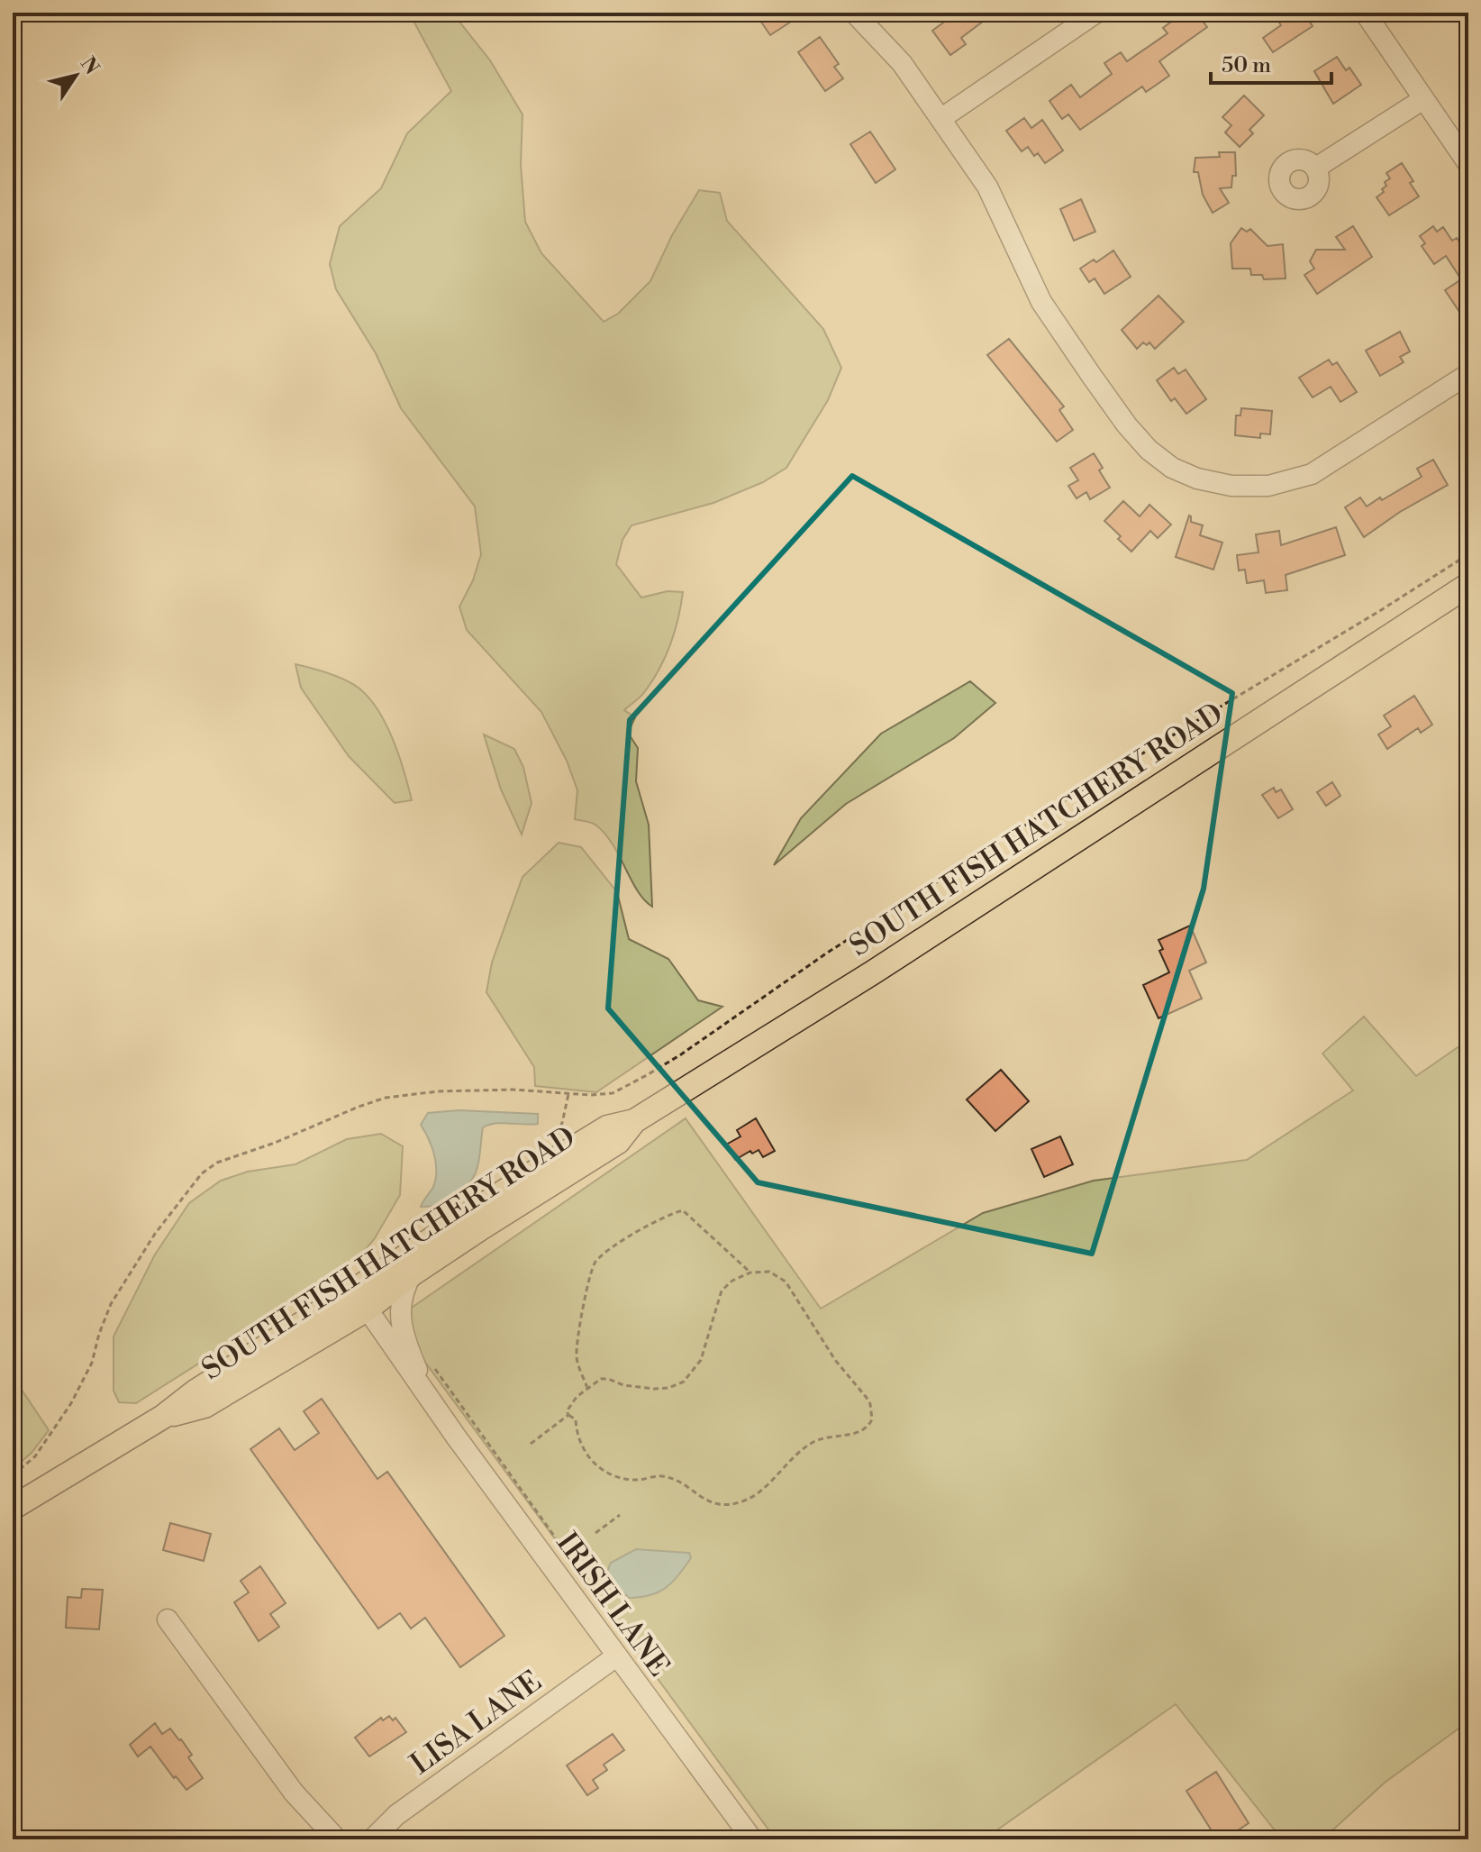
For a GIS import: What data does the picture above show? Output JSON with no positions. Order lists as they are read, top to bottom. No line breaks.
{"streets":{"main road":["SOUTH FISH HATCHERY ROAD"],"street":["IRISH LANE","LISA LANE"]},"crossings":[["SOUTH FISH HATCHERY ROAD","IRISH LANE"],["IRISH LANE","LISA LANE"]],"scale_bar":"50 m","north":"top right"}
